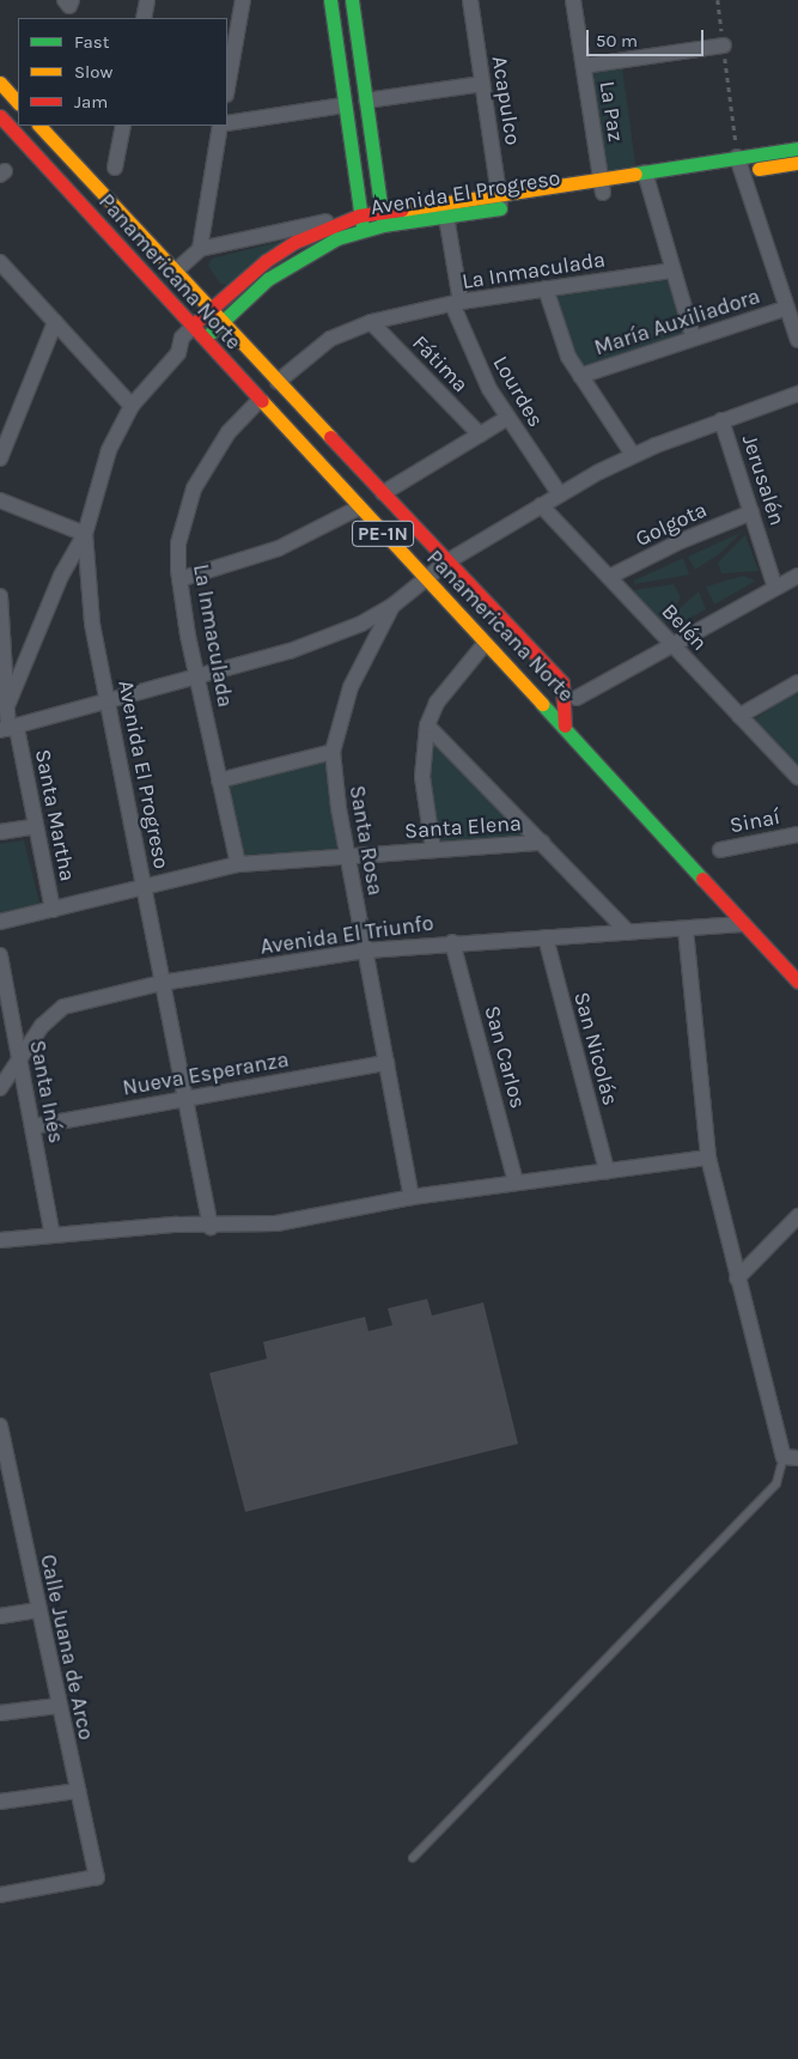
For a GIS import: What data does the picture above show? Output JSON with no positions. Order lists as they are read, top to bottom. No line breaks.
{"streets":{"main road":["Avenida El Progreso","Panamericana Norte","PE-1N"],"street":["Acapulco","La Paz","La Inmaculada","María Auxiliadora","Fátima","Lourdes","Jerusalén","Golgota","Belén","Santa Martha","Sinaí","Santa Elena","Santa Rosa","Avenida El Triunfo","San Nicolás","San Carlos","Nueva Esperanza","Santa Inés","Calle Juana de Arco"]},"crossings":[["Acapulco","Avenida El Progreso"],["La Paz","Avenida El Progreso"],["Avenida El Progreso","Panamericana Norte"],["Avenida El Progreso","Lourdes"],["Avenida El Progreso","Santa Elena"],["Avenida El Progreso","Avenida El Triunfo"],["Avenida El Progreso","Nueva Esperanza"],["La Inmaculada","Panamericana Norte"],["La Inmaculada","Fátima"],["La Inmaculada","Lourdes"],["La Inmaculada","Santa Elena"],["Panamericana Norte","Avenida El Triunfo"],["Jerusalén","Golgota"],["Golgota","Belén"],["Santa Martha","Santa Elena"],["Santa Elena","Santa Rosa"],["Santa Rosa","Avenida El Triunfo"],["Santa Rosa","Nueva Esperanza"],["Avenida El Triunfo","San Nicolás"],["Avenida El Triunfo","San Carlos"],["Avenida El Triunfo","Santa Inés"],["Nueva Esperanza","Santa Inés"]],"legend":["Fast","Slow","Jam"],"scale_bar":"50 m"}
